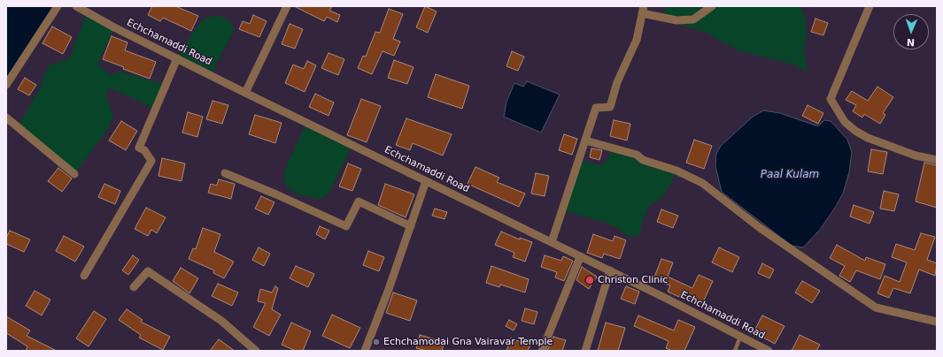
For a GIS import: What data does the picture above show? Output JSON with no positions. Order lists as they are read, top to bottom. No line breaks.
{"streets":{"street":["Echchamaddi Road"]},"water":["Paal Kulam"],"places":["Christon Clinic","Echchamodai Gna Vairavar Temple"],"north":"bottom"}
